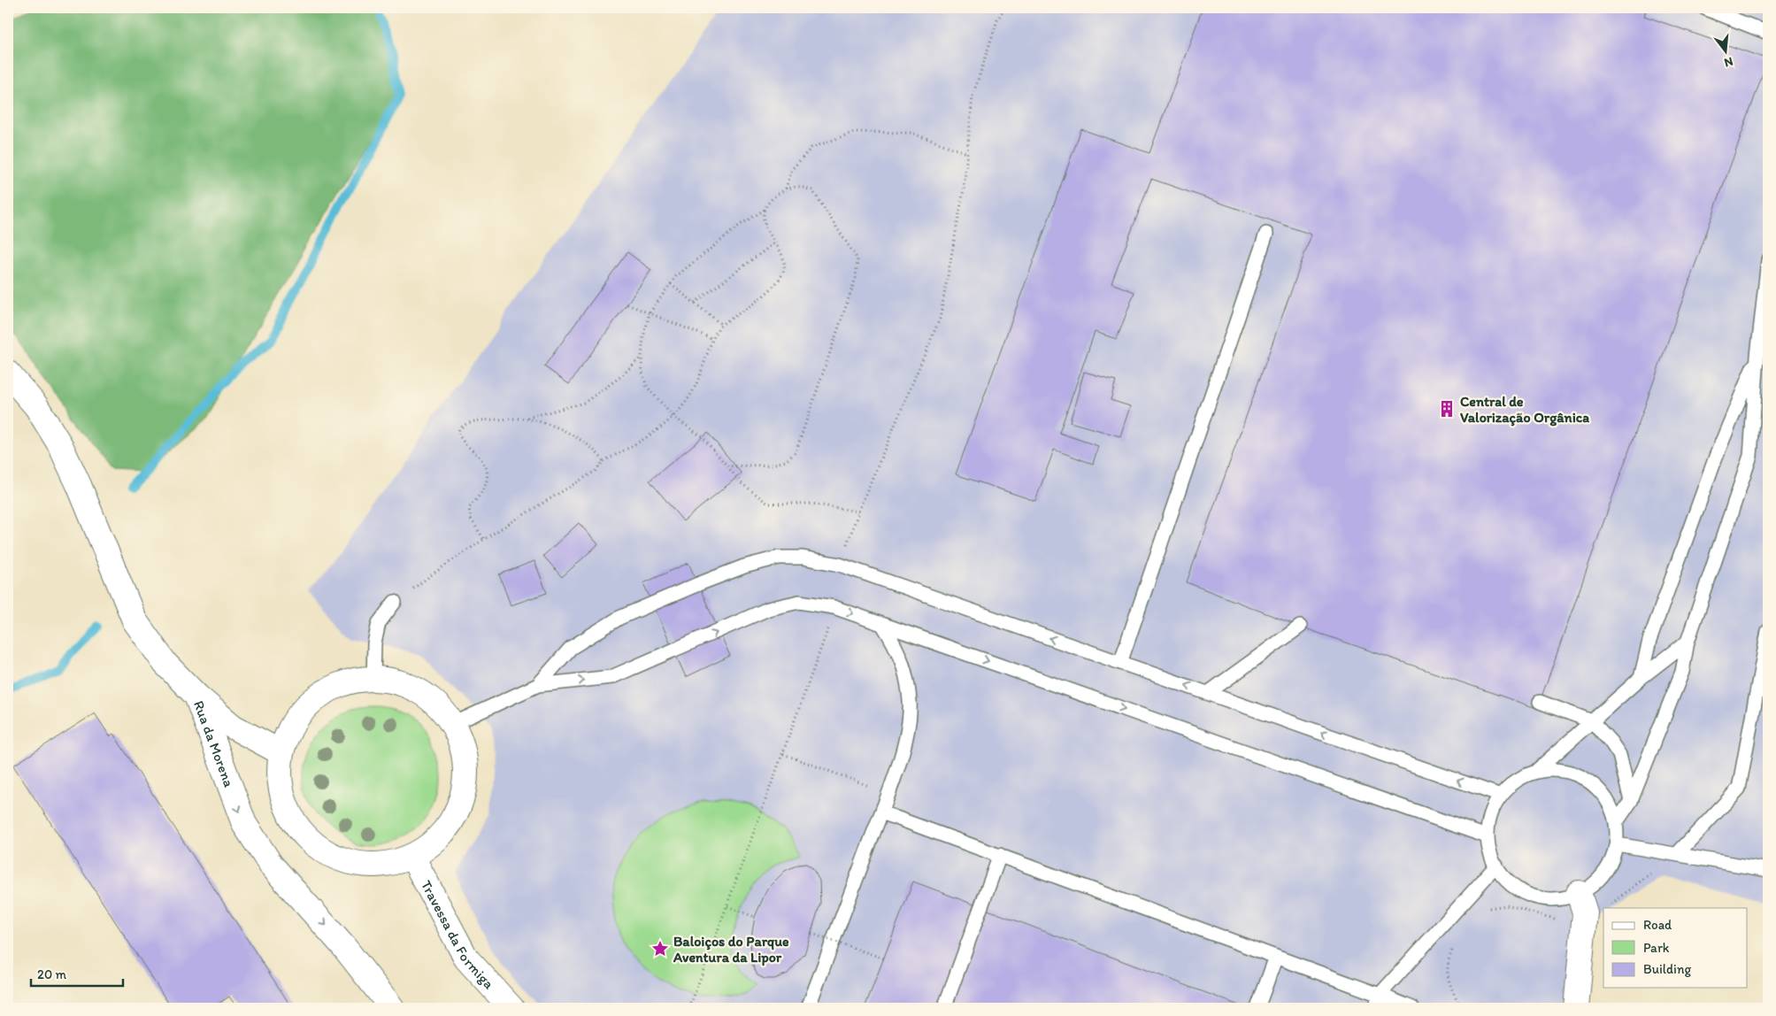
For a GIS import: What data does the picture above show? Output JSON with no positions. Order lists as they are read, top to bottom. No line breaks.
{"streets":{"street":["Rua da Morena","Travessa da Formiga"]},"one_way":["Rua da Morena"],"places":{"building":["Central de Valorização Orgânica"],"place":["Baloiços do Parque Aventura da Lipor"]},"legend":["Road","Park","Building"],"scale_bar":"20 m","north":"bottom"}
